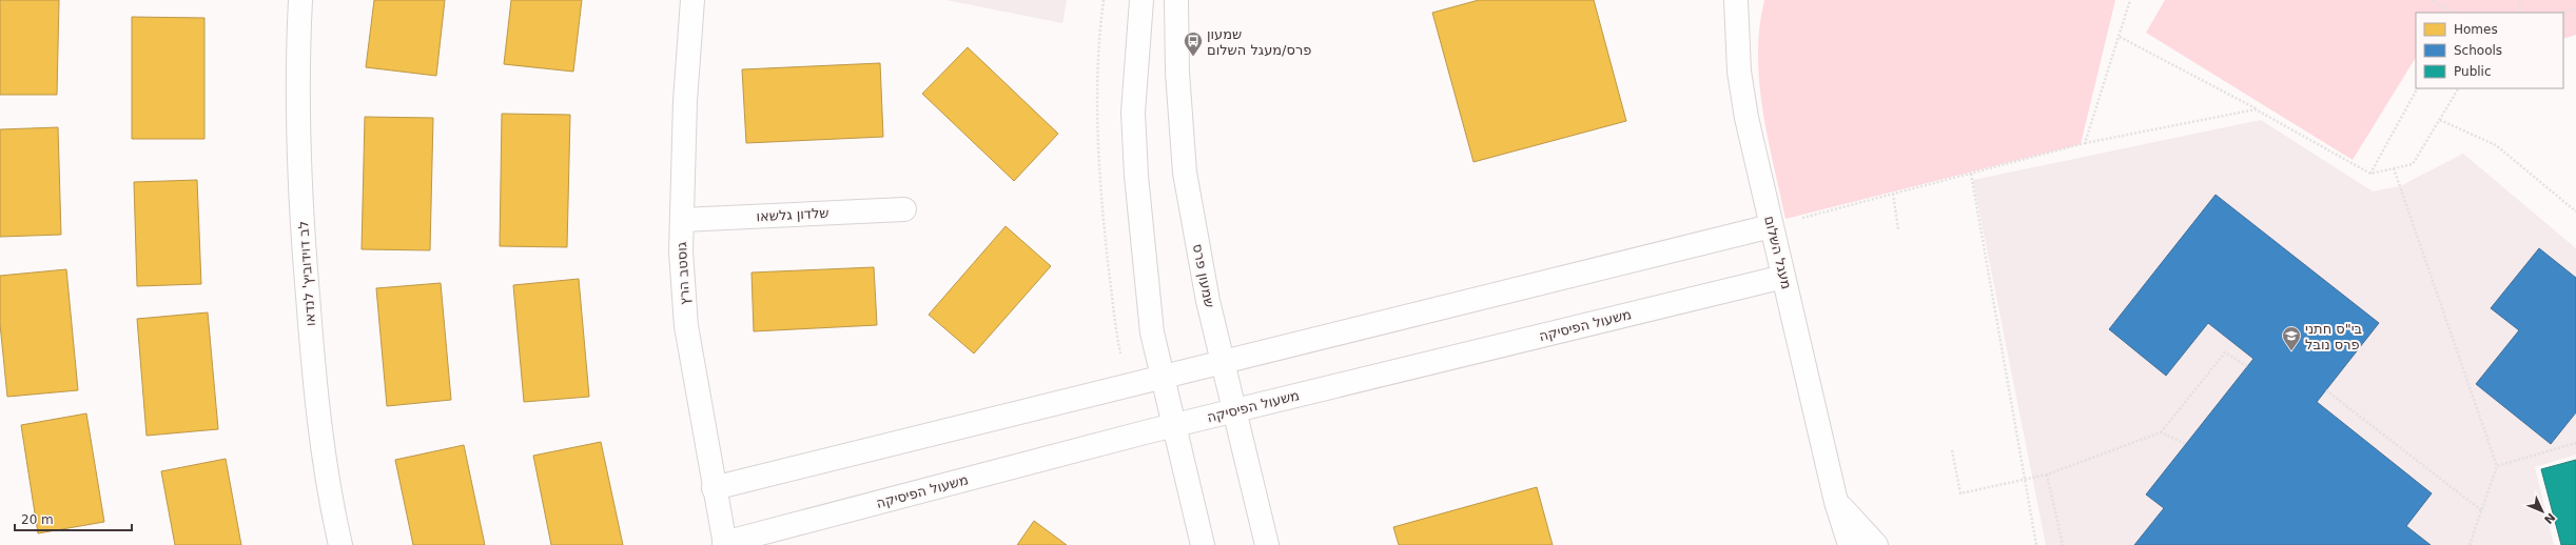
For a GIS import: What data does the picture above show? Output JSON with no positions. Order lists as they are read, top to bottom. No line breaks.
{"streets":{"street":["שלדון גלשאו","מעגל השלום","לב דוידוביץ' לנדאו","גוסטב הרץ","שמעון פרס","משעול הפיסיקה"]},"crossings":[["שלדון גלשאו","גוסטב הרץ"],["מעגל השלום","משעול הפיסיקה"],["גוסטב הרץ","משעול הפיסיקה"],["שמעון פרס","משעול הפיסיקה"]],"places":{"bus stop":["שמעון פרס/מעגל השלום"],"school or university":["בי\"ס חתני פרס נובל"]},"legend":["Homes","Schools","Public"],"scale_bar":"20 m","north":"bottom right"}
